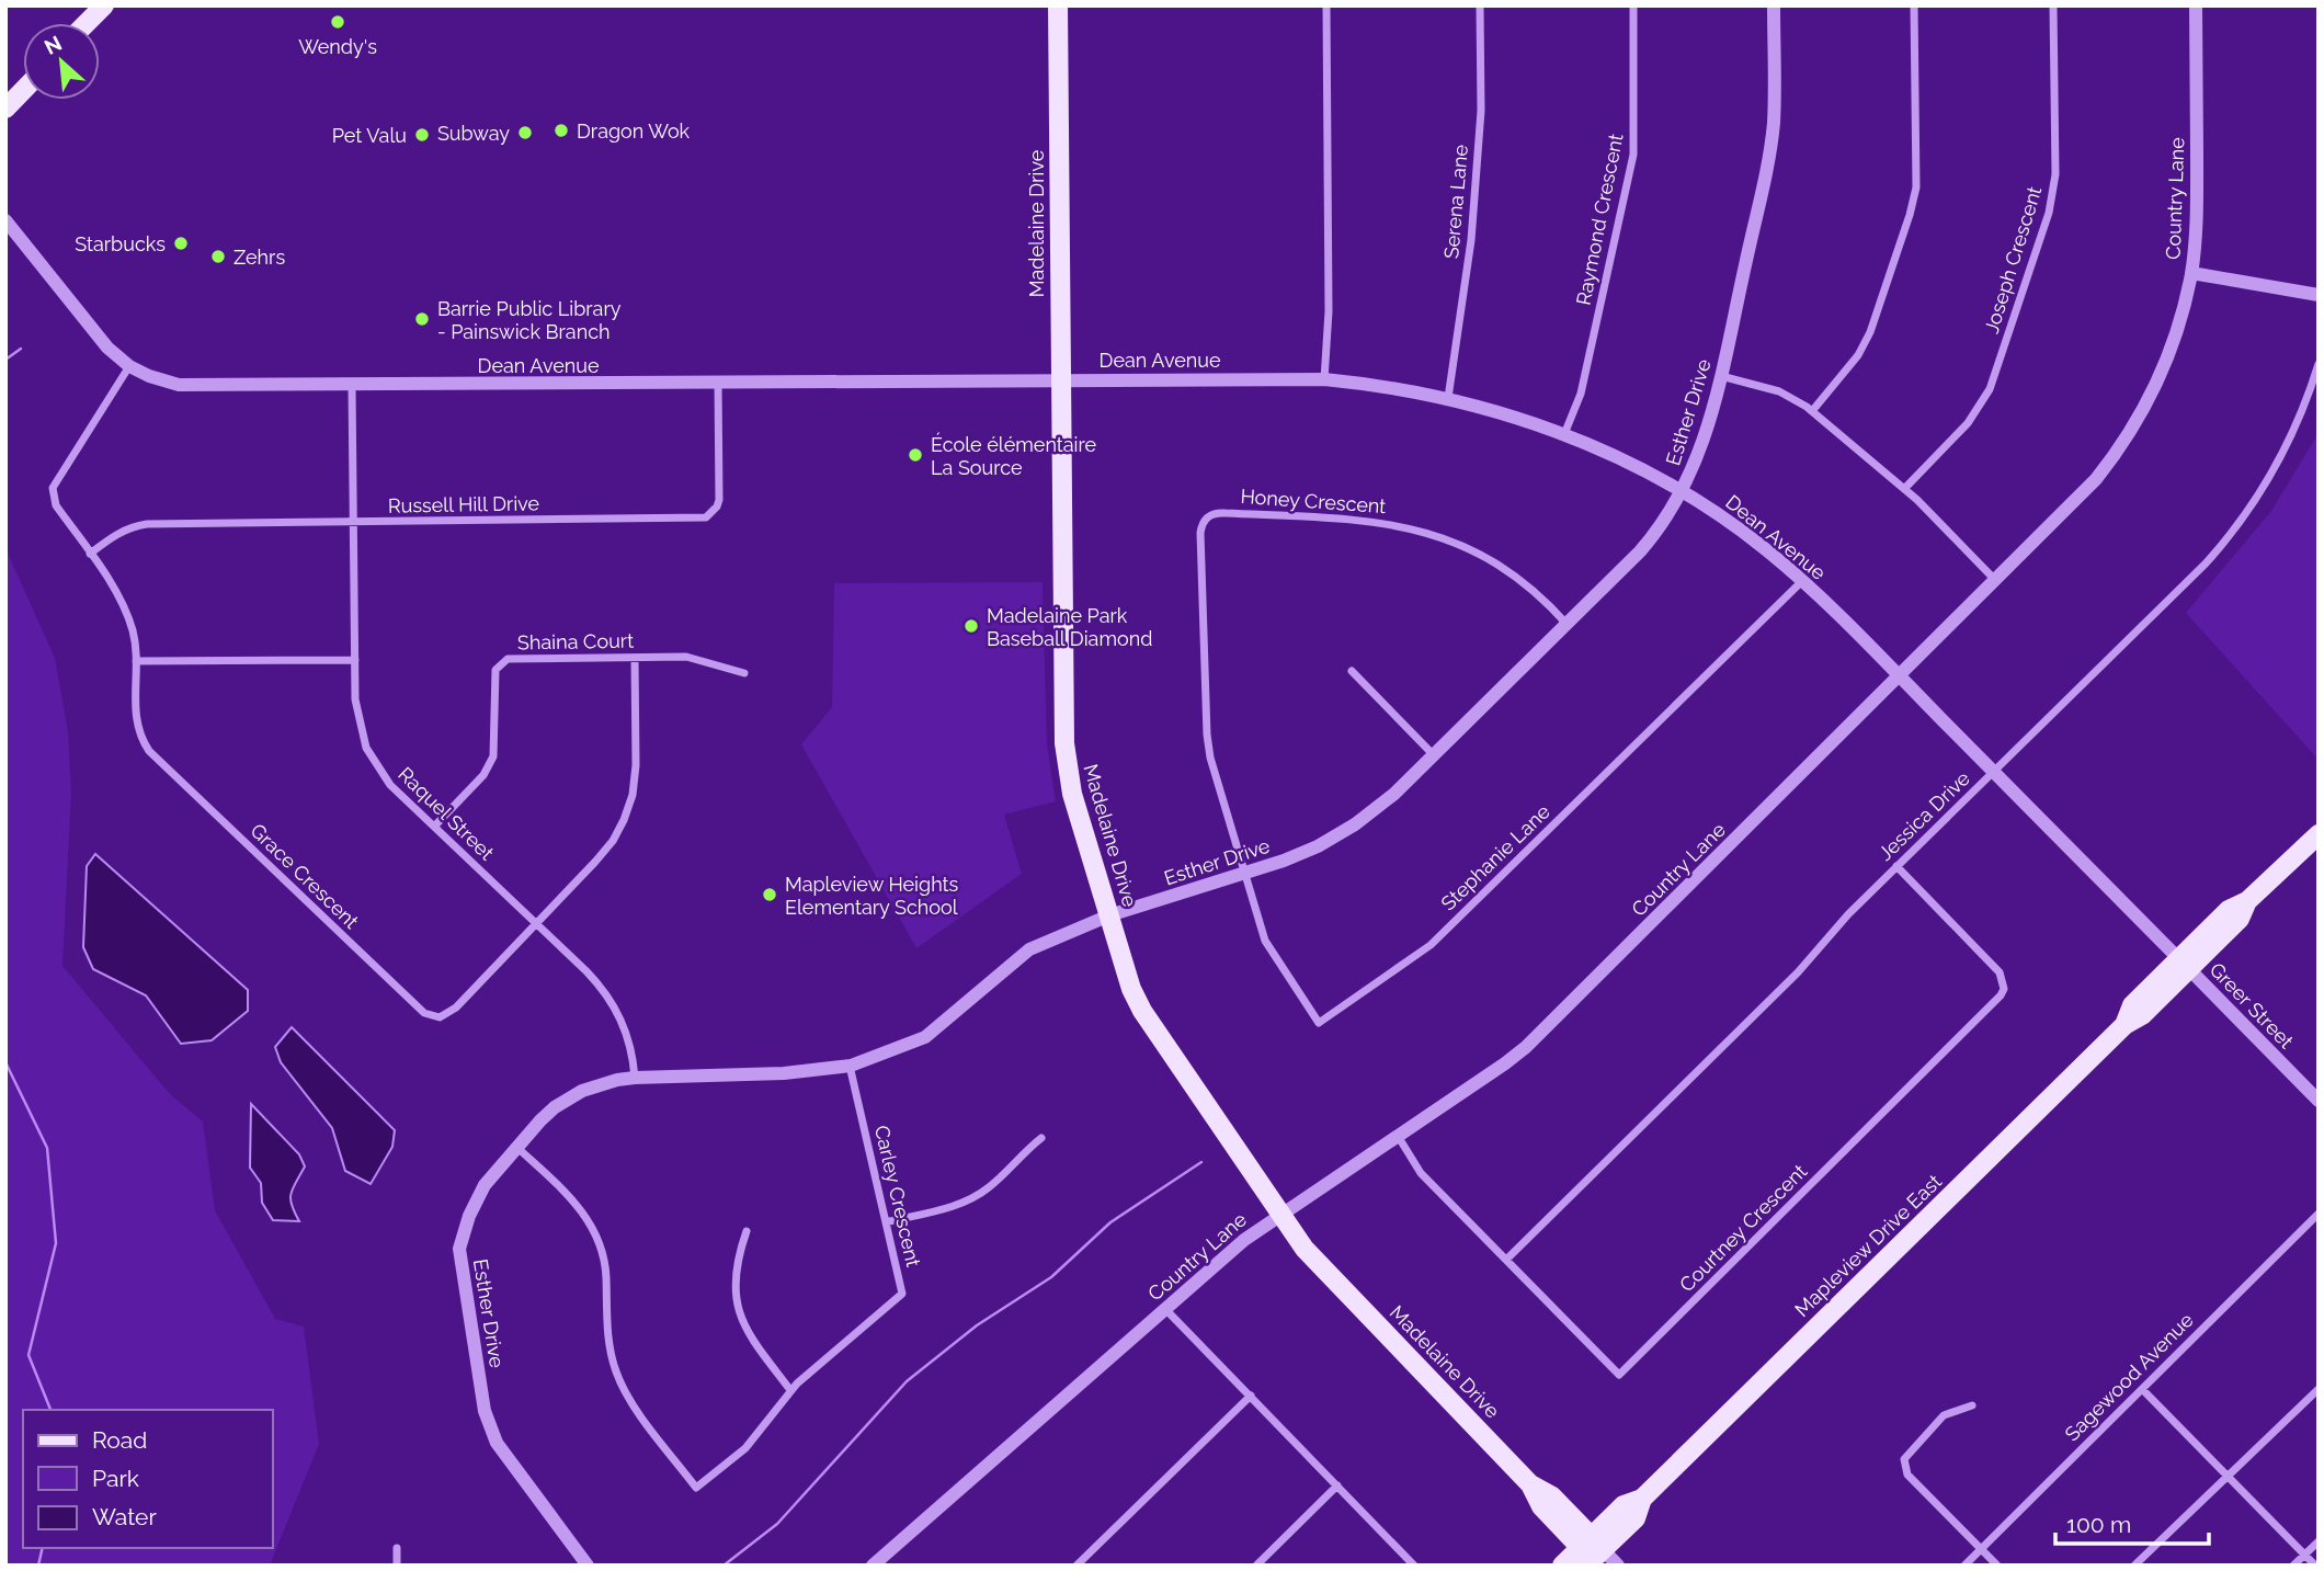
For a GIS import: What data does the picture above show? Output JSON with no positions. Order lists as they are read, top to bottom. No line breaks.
{"streets":{"main road":["Madelaine Drive","Mapleview Drive East"],"street":["Country Lane","Serena Lane","Raymond Crescent","Joseph Crescent","Dean Avenue","Esther Drive","Honey Crescent","Russell Hill Drive","Shaina Court","Raquel Street","Jessica Drive","Stephanie Lane","Grace Crescent","Greer Street","Carley Crescent","Courtney Crescent","Sagewood Avenue"]},"crossings":[["Country Lane","Madelaine Drive"],["Country Lane","Dean Avenue"],["Country Lane","Courtney Crescent"],["Serena Lane","Dean Avenue"],["Raymond Crescent","Dean Avenue"],["Madelaine Drive","Dean Avenue"],["Madelaine Drive","Esther Drive"],["Madelaine Drive","Mapleview Drive East"],["Dean Avenue","Esther Drive"],["Dean Avenue","Russell Hill Drive"],["Dean Avenue","Raquel Street"],["Dean Avenue","Jessica Drive"],["Dean Avenue","Stephanie Lane"],["Dean Avenue","Grace Crescent"],["Dean Avenue","Greer Street"],["Dean Avenue","Mapleview Drive East"],["Esther Drive","Honey Crescent"],["Esther Drive","Raquel Street"],["Esther Drive","Stephanie Lane"],["Esther Drive","Carley Crescent"],["Honey Crescent","Stephanie Lane"],["Russell Hill Drive","Raquel Street"],["Russell Hill Drive","Grace Crescent"],["Shaina Court","Raquel Street"],["Shaina Court","Grace Crescent"],["Raquel Street","Grace Crescent"],["Jessica Drive","Courtney Crescent"],["Greer Street","Mapleview Drive East"]],"places":["Wendy's","Dragon Wok","Subway","Pet Valu","Starbucks","Zehrs","Barrie Public Library - Painswick Branch","École élémentaire La Source","Madelaine Park Baseball Diamond","Mapleview Heights Elementary School"],"legend":["Road","Park","Water"],"scale_bar":"100 m","north":"top left"}
